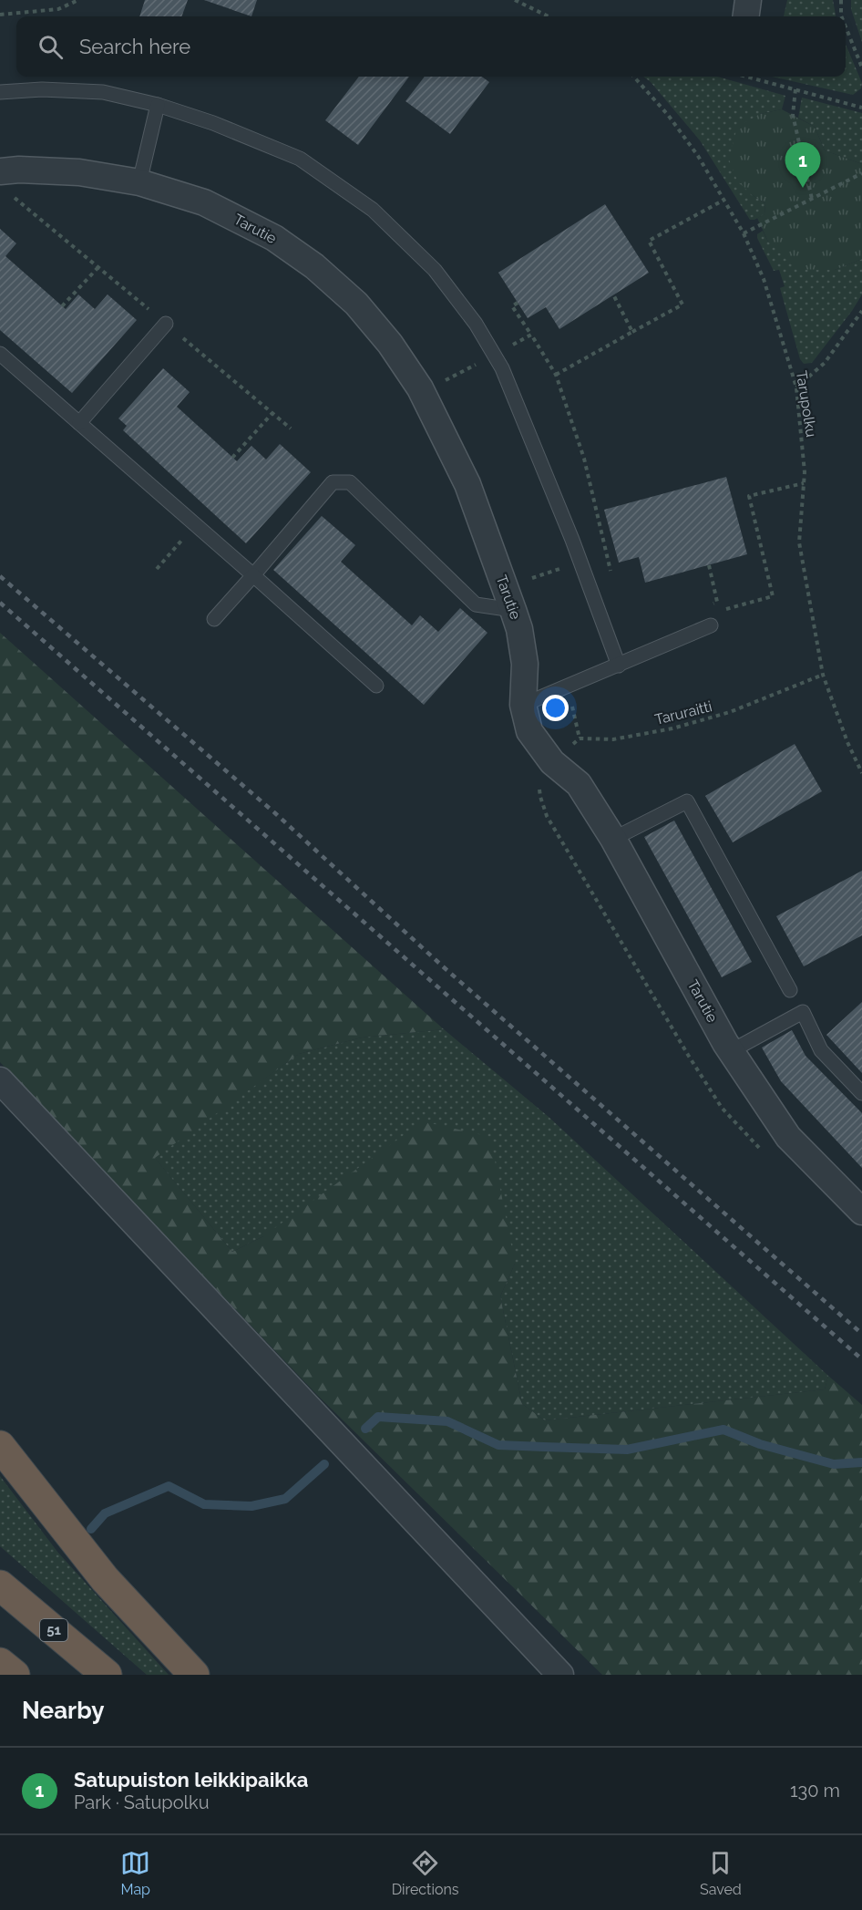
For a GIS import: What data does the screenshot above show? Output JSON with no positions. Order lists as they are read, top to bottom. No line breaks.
{"streets":{"highway":["51"],"street":["Tarutie"],"path":["Tarupolku","Taruraitti"]},"crossings":[["Tarupolku","Taruraitti"]],"page":{"search":"Search here","pins":"1","heading":"Nearby","list":[{"mark":"1","name":"Satupuiston leikkipaikka","note":"Park · Satupolku","value":"130 m"}],"nav":["Map","Directions","Saved"]}}
